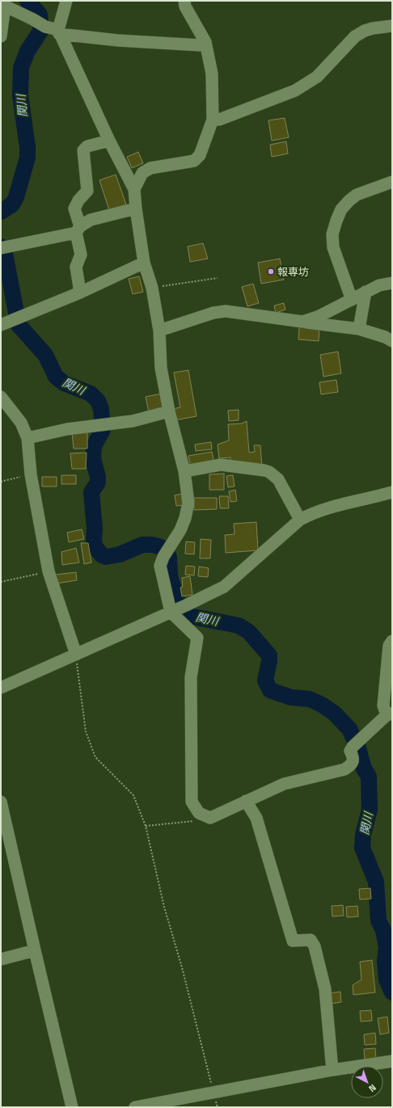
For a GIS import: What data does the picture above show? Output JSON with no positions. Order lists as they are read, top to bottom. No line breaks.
{"water":["関川"],"places":["報専坊"],"north":"bottom right"}
